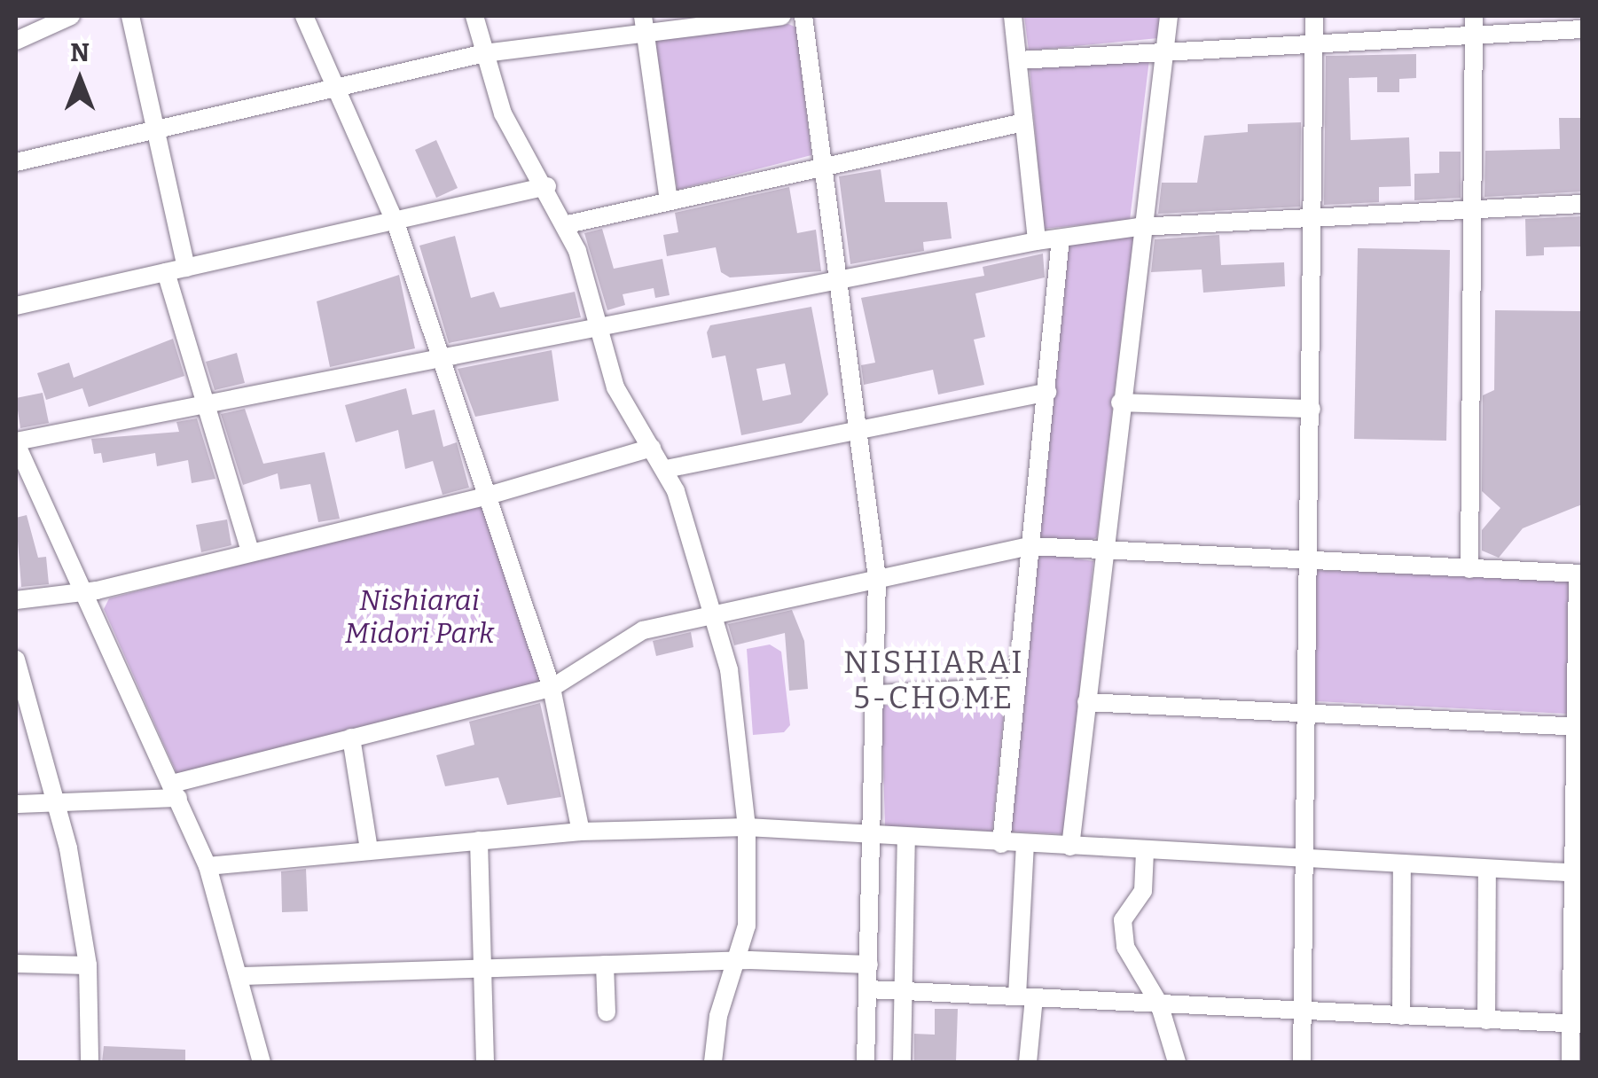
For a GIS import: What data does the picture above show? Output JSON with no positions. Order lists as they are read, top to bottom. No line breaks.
{"districts":["NISHIARAI 5-CHOME"],"parks":["Nishiarai Midori Park"],"north":"top"}
